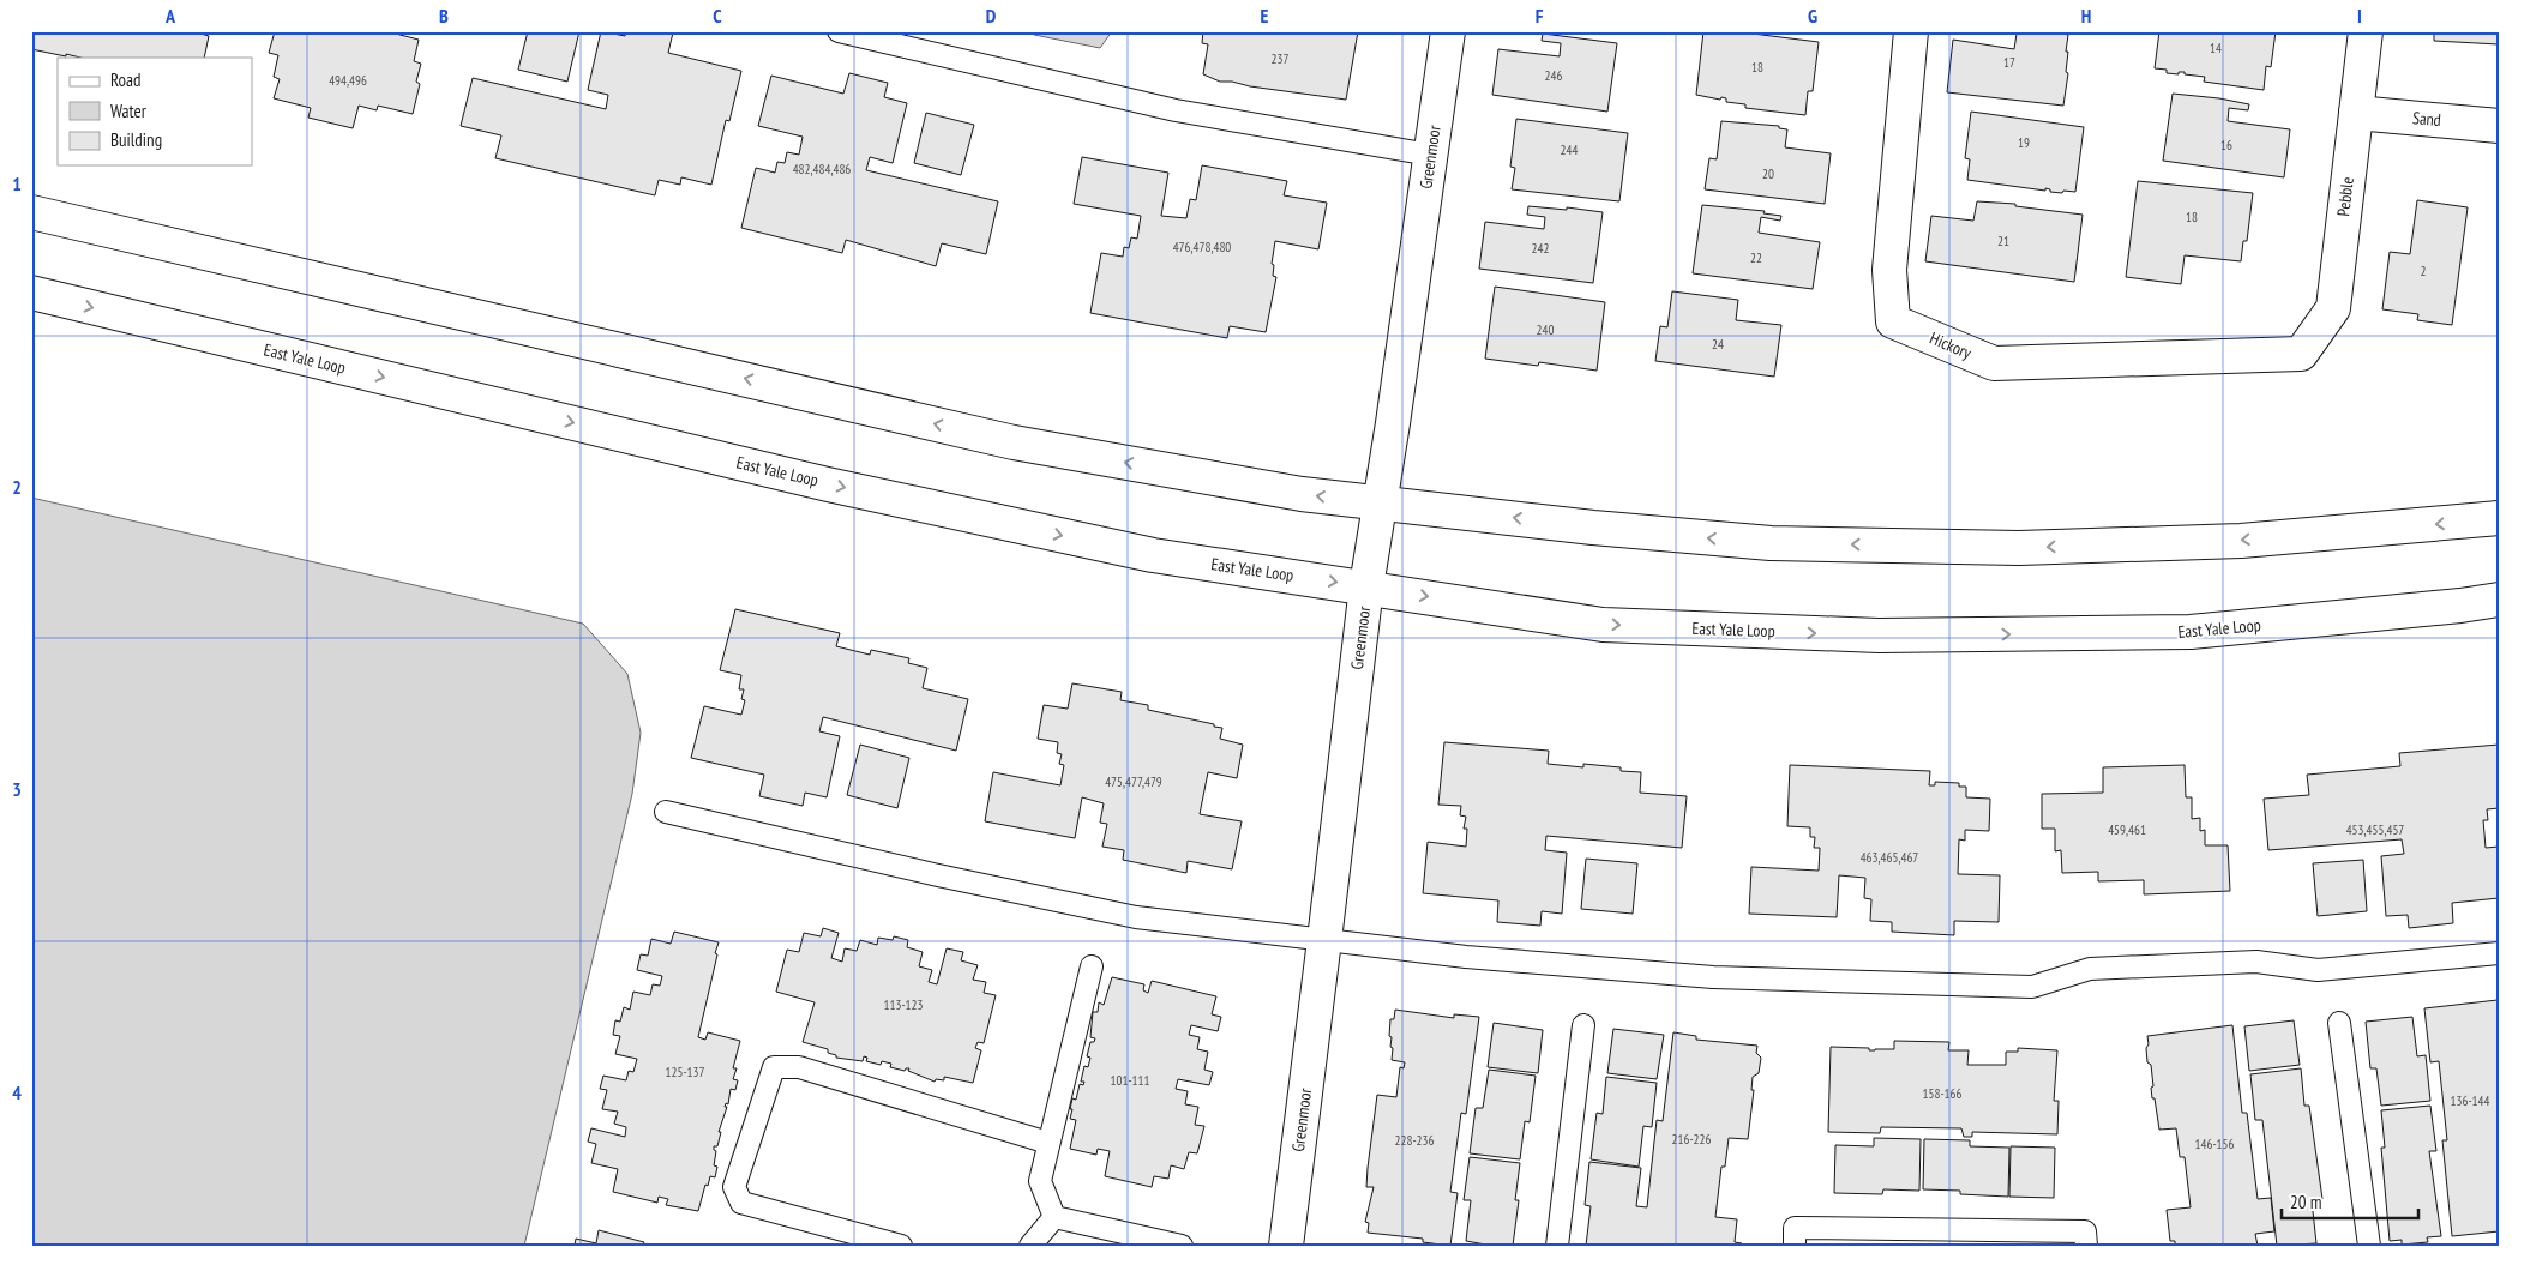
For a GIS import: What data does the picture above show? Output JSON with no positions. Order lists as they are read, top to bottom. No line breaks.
{"streets":{"main road":["Sand","Greenmoor","Pebble","Hickory","East Yale Loop"]},"crossings":[["Sand","Pebble"],["Greenmoor","East Yale Loop"],["Pebble","Hickory"]],"house_numbers":["14","237","17","18","246","494,496","19","16","244","482,484,486","20","18","21","476,478,480","242","22","2","240","24","475,477,479","459,461","453,455,457","463,465,467","113-123","125-137","101-111","158-166","136-144","216-226","228-236","146-156"],"legend":["Road","Water","Building"],"scale_bar":"20 m","grid":{"columns":["A","B","C","D","E","F","G","H","I"],"rows":["1","2","3","4"]}}
